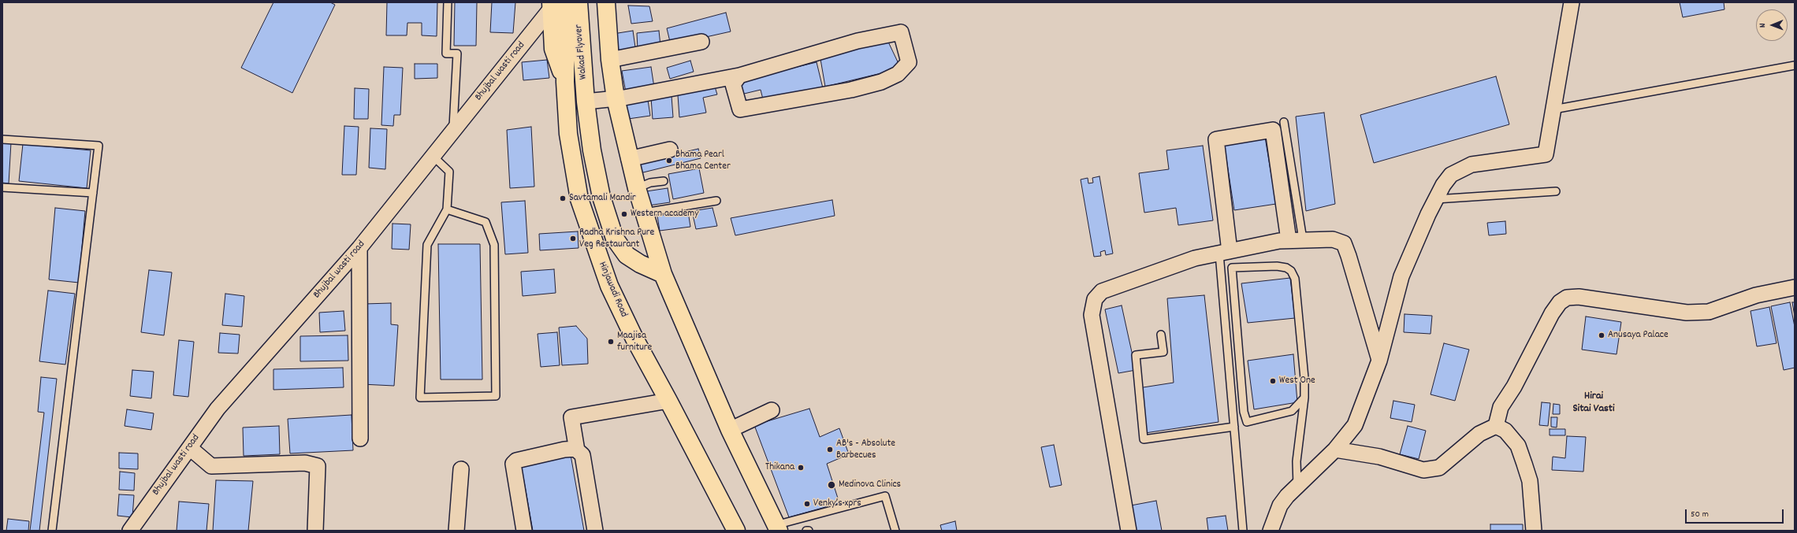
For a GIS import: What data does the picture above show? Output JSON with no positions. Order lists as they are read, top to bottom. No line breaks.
{"streets":{"main road":["Wakad Flyover","Hinjawadi Road"],"street":["Bhujbal wasti road"]},"crossings":[["Wakad Flyover","Bhujbal wasti road"],["Wakad Flyover","Hinjawadi Road"]],"districts":["Hirai Sitai Vasti"],"places":["Bhama Pearl Bhama Center","Savtamali Mandir","Western academy","Radha Krishna Pure Veg Restaurant","Anusaya Palace","Maajisa furniture","West One","AB's - Absolute Barbecues","Thikana","Medinova Clinics","Venky’s xprs"],"scale_bar":"50 m","north":"left"}
